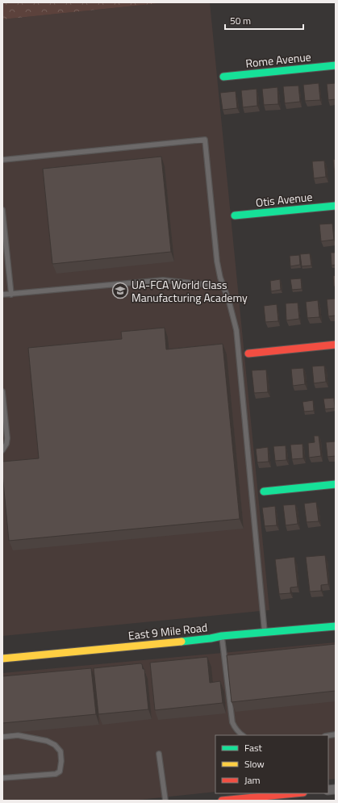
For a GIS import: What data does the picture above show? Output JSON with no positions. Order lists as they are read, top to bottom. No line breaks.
{"streets":{"street":["Rome Avenue","Otis Avenue","East 9 Mile Road"]},"places":{"school or university":["UA-FCA World Class Manufacturing Academy"]},"legend":["Fast","Slow","Jam"],"scale_bar":"50 m"}
